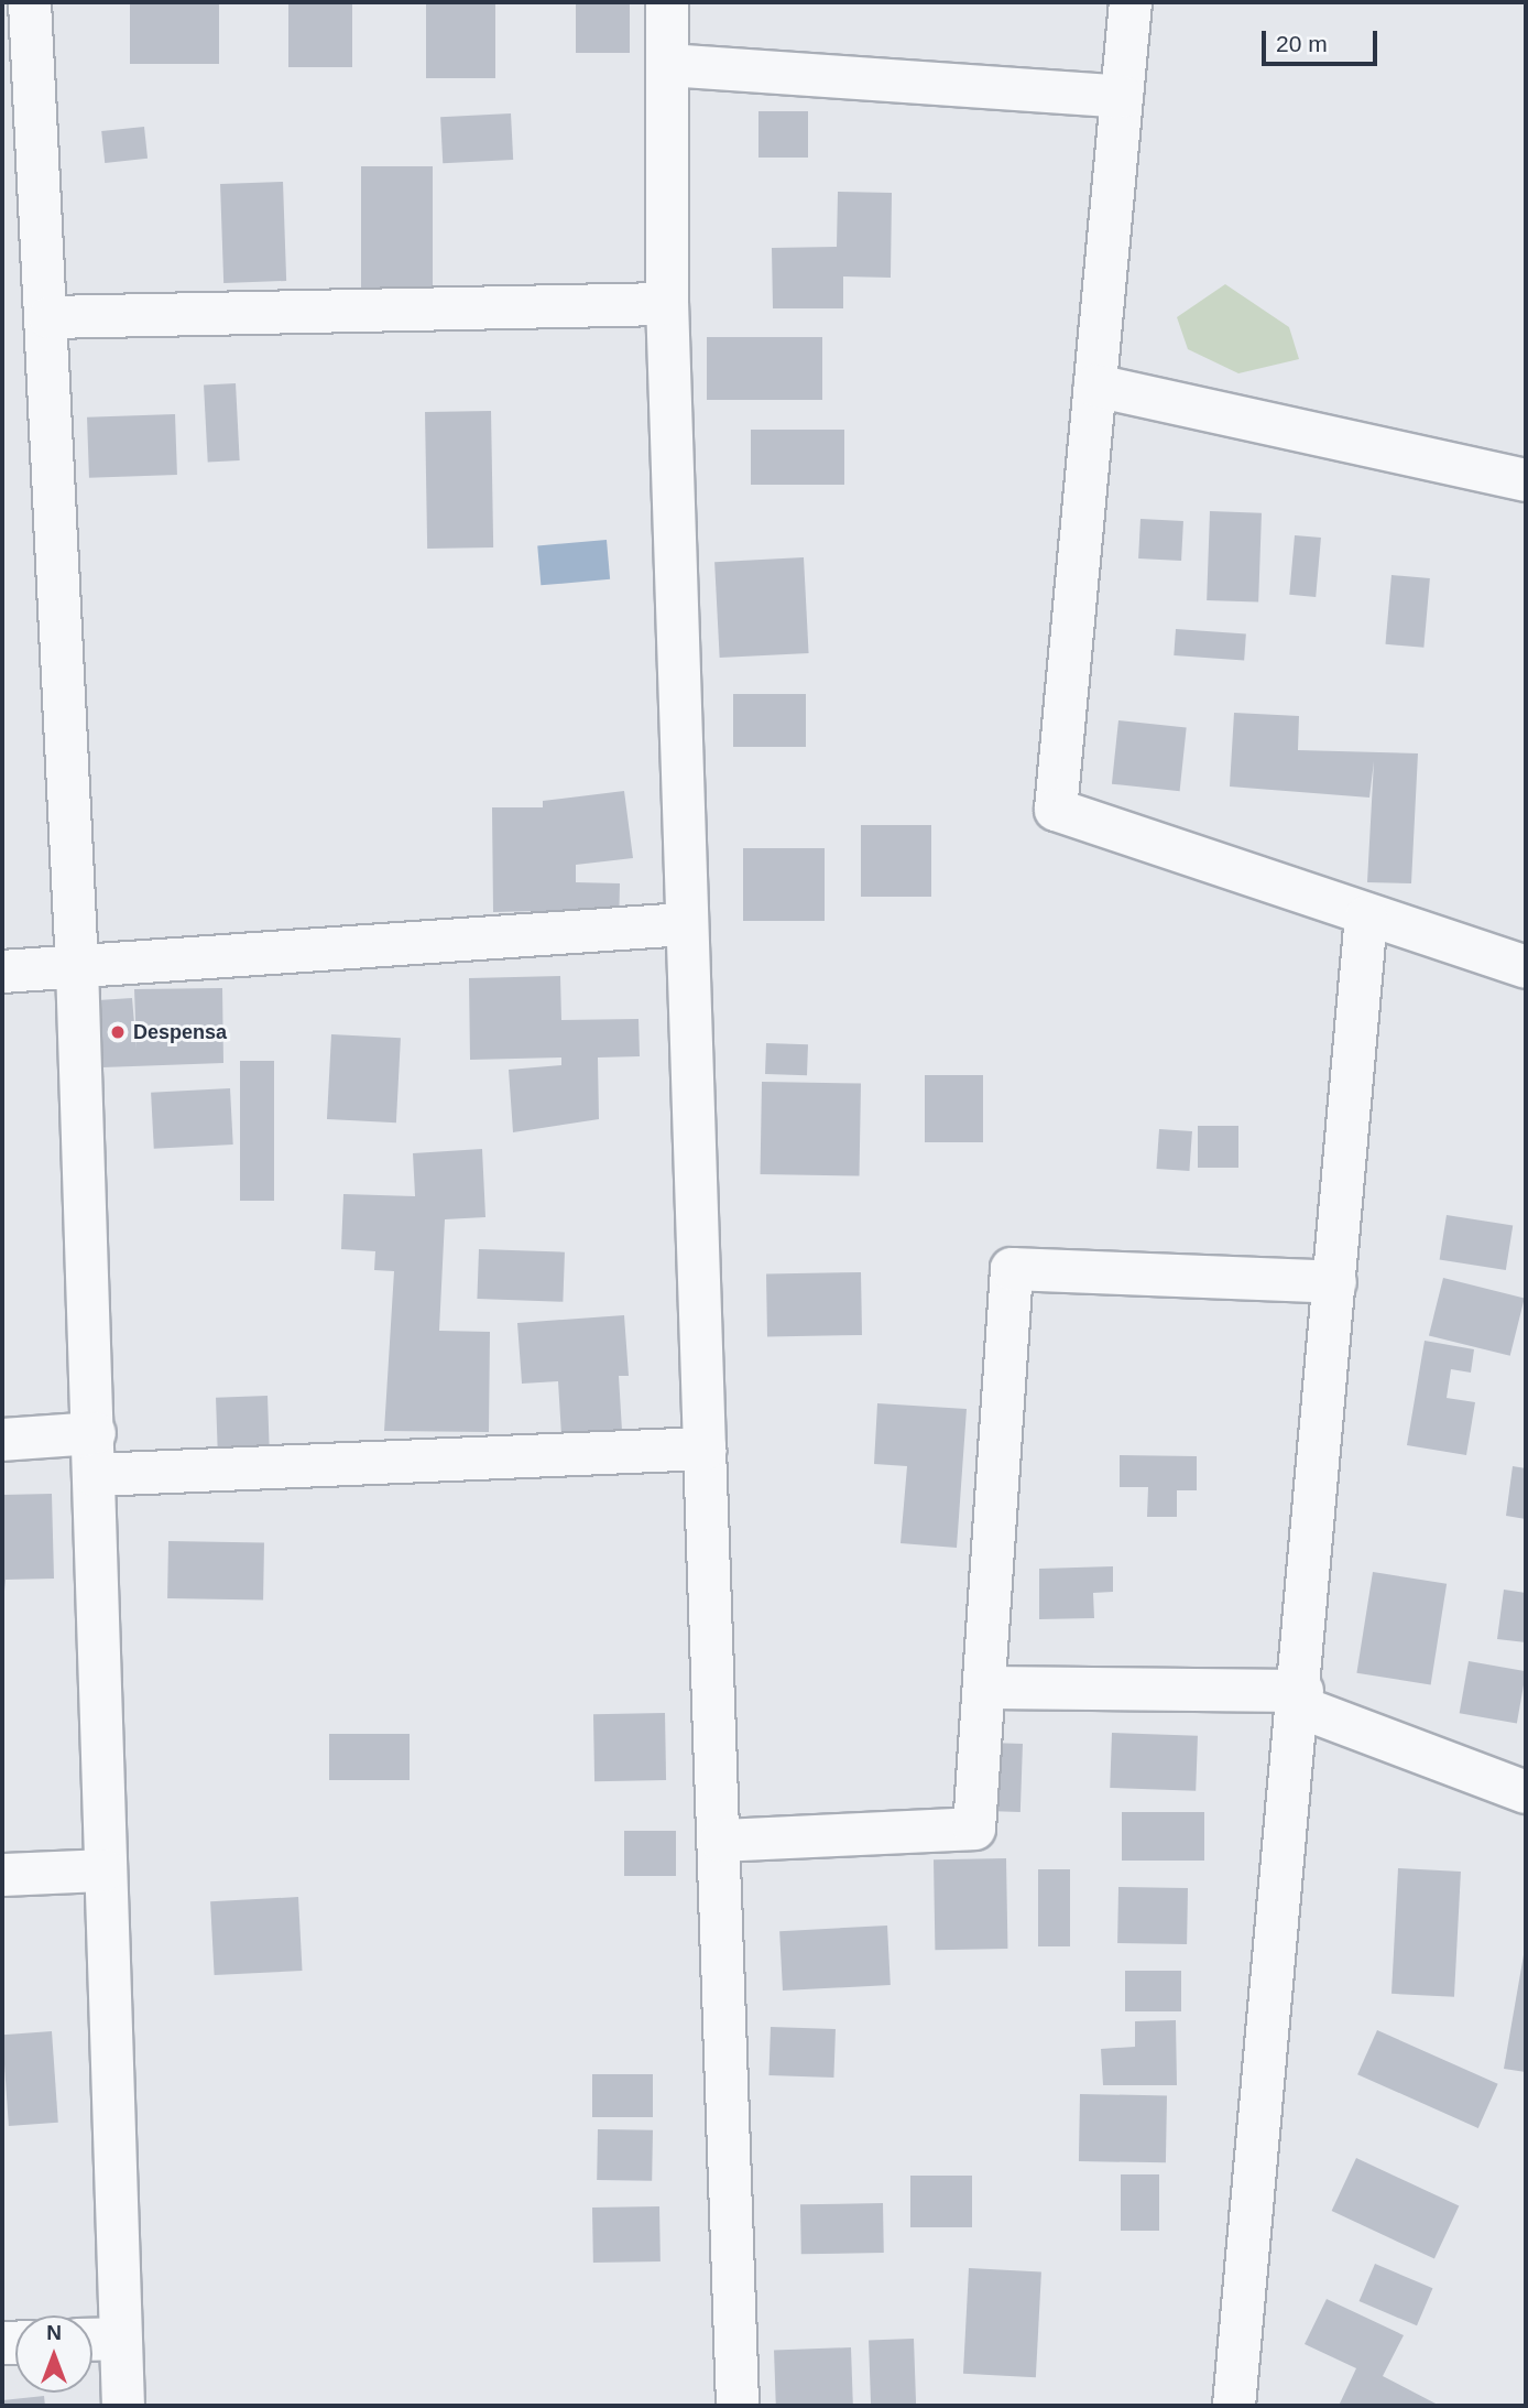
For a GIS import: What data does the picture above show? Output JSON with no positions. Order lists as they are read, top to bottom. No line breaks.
{"places":["Despensa"],"scale_bar":"20 m","north":"top"}
